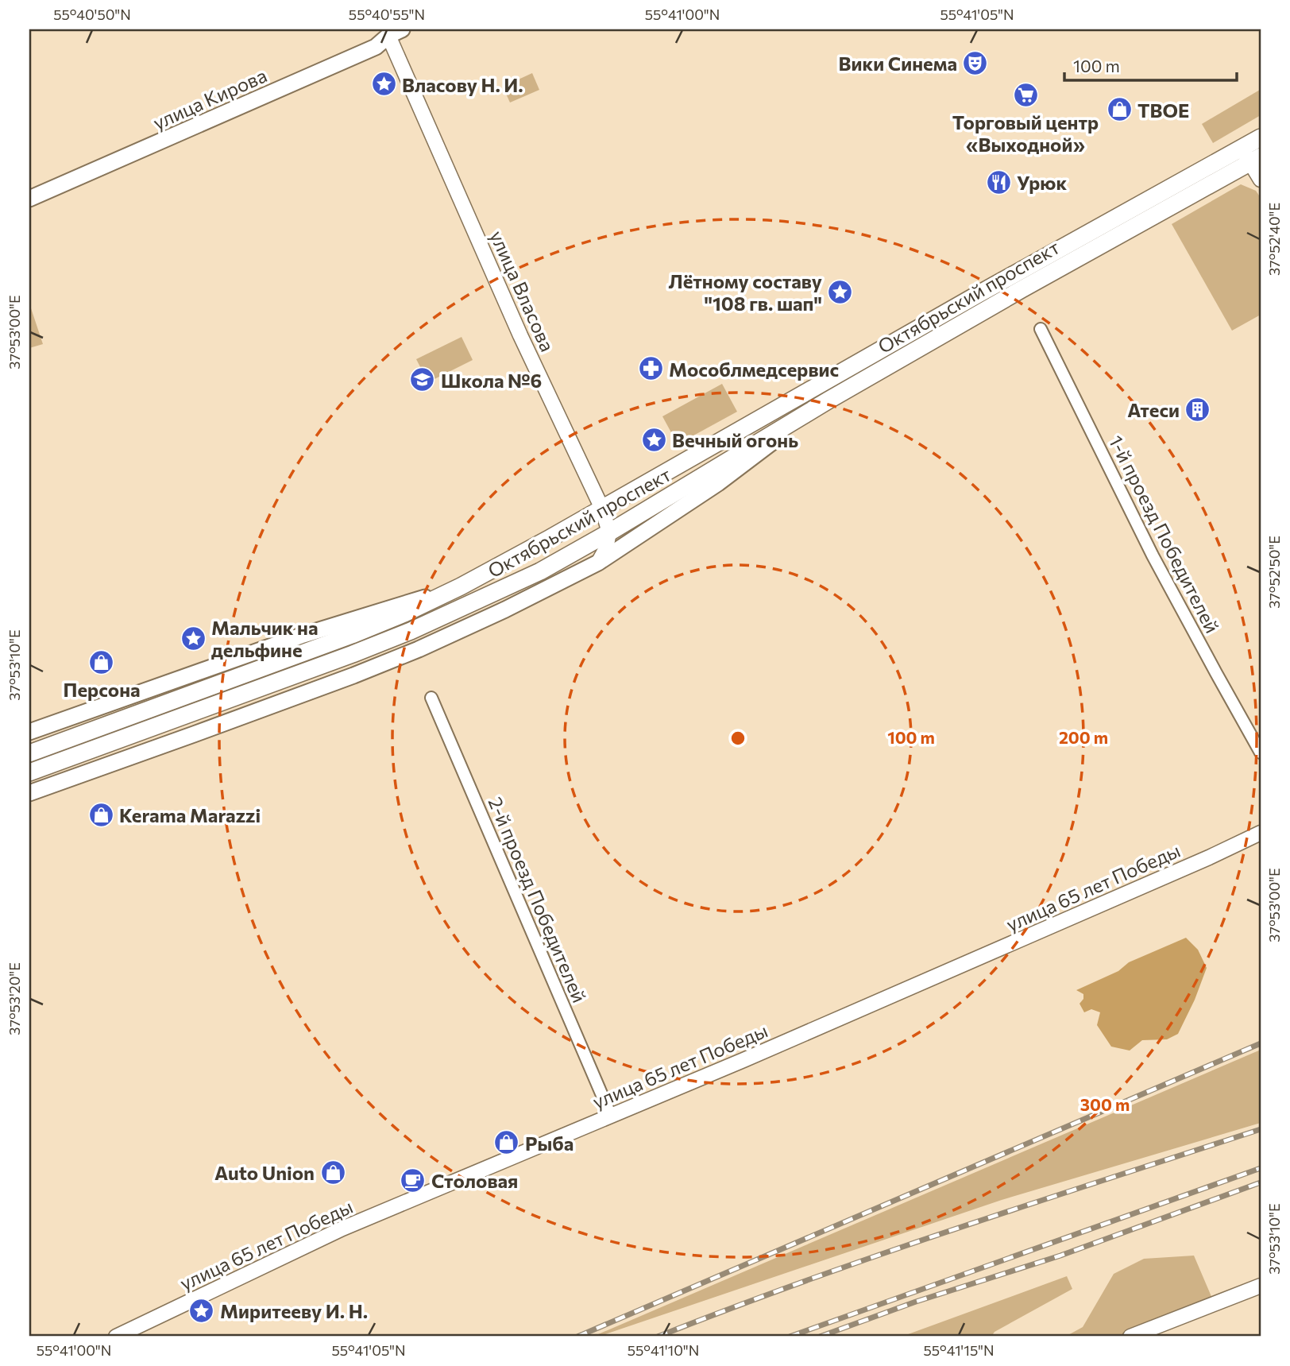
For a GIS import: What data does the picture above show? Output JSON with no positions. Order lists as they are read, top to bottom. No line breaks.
{"streets":{"main road":["улица Кирова","Октябрьский проспект"],"street":["улица Власова","1-й проезд Победителей","улица 65 лет Победы","2-й проезд Победителей"]},"crossings":[["улица Кирова","улица Власова"],["улица Власова","Октябрьский проспект"],["улица 65 лет Победы","2-й проезд Победителей"]],"places":{"theatre":["Вики Синема"],"place":["Власову Н. И.","Лётному составу \"108 гв. шап\"","Вечный огонь","Мальчик на дельфине","Миритееву И. Н."],"supermarket":["Торговый центр «Выходной»"],"shop":["ТВОЕ","Персона","Kerama Marazzi","Рыба","Auto Union"],"restaurant":["Урюк"],"pharmacy":["Мособлмедсервис"],"school or university":["Школа №6"],"building":["Атеси"],"cafe":["Столовая"]},"scale_bar":"100 m","coordinates":["55°40'50\"N","55°40'55\"N","55°41'00\"N","55°41'05\"N","37°52'40\"E","37°53'00\"E","37°52'50\"E","37°53'10\"E","37°53'20\"E","55°41'10\"N","55°41'15\"N"],"rings":["100 m","200 m","300 m"]}
